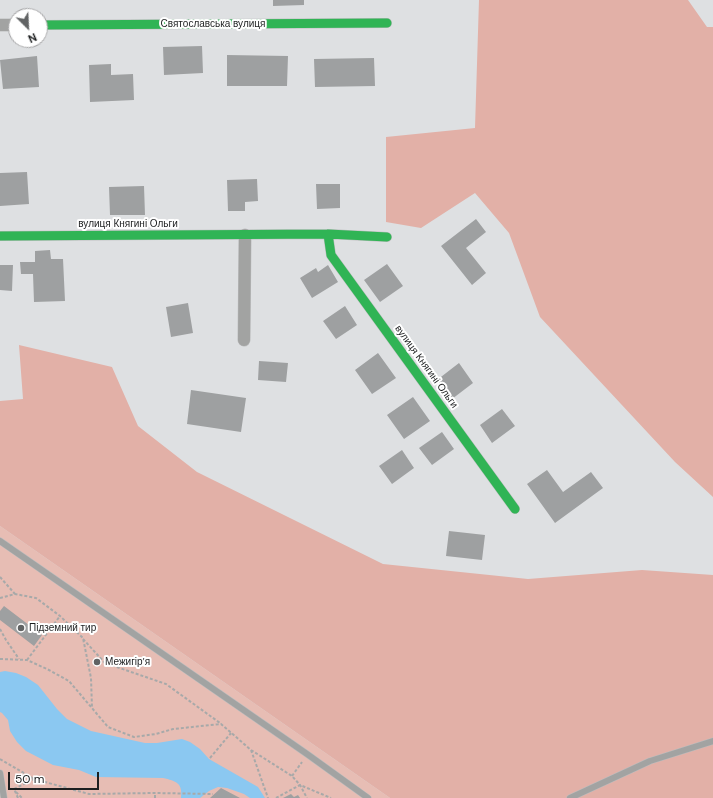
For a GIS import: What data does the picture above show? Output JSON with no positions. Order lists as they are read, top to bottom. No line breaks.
{"streets":{"street":["Святославська вулиця","вулиця Княгині Ольги"]},"places":["Підземний тир","Межигір’я"],"scale_bar":"50 m","north":"bottom right"}
